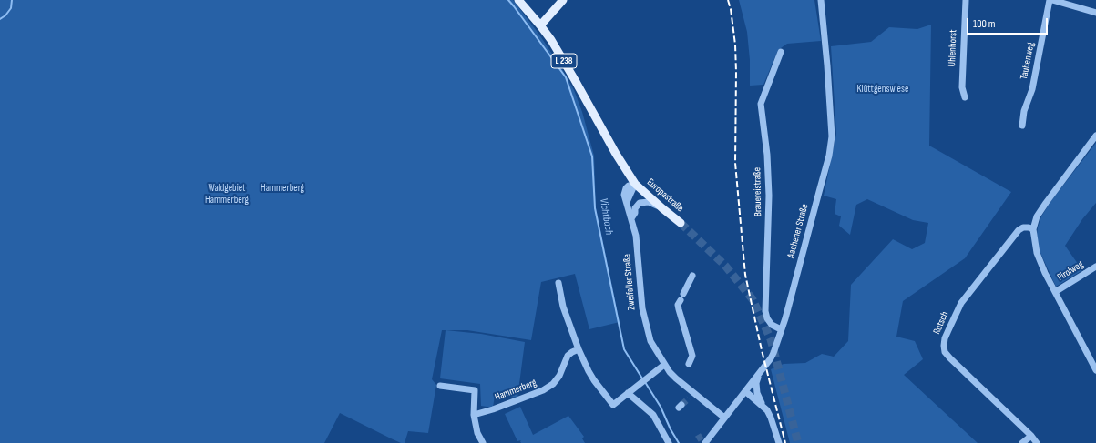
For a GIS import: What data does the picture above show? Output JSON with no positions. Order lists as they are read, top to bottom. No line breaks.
{"streets":{"main road":["L 238","Europastraße"],"street":["Uhlenhorst","Taubenweg","Brauereistraße","Aachener Straße","Pirolweg","Zweifaller Straße","Rotsch","Hammerberg"]},"crossings":[["L 238","Europastraße"],["L 238","Zweifaller Straße"],["Brauereistraße","Aachener Straße"],["Europastraße","Zweifaller Straße"],["Aachener Straße","Zweifaller Straße"]],"water":["Vichtbach"],"parks":["Klüttgenswiese","Waldgebiet Hammerberg","Hammerberg"],"scale_bar":"100 m"}
